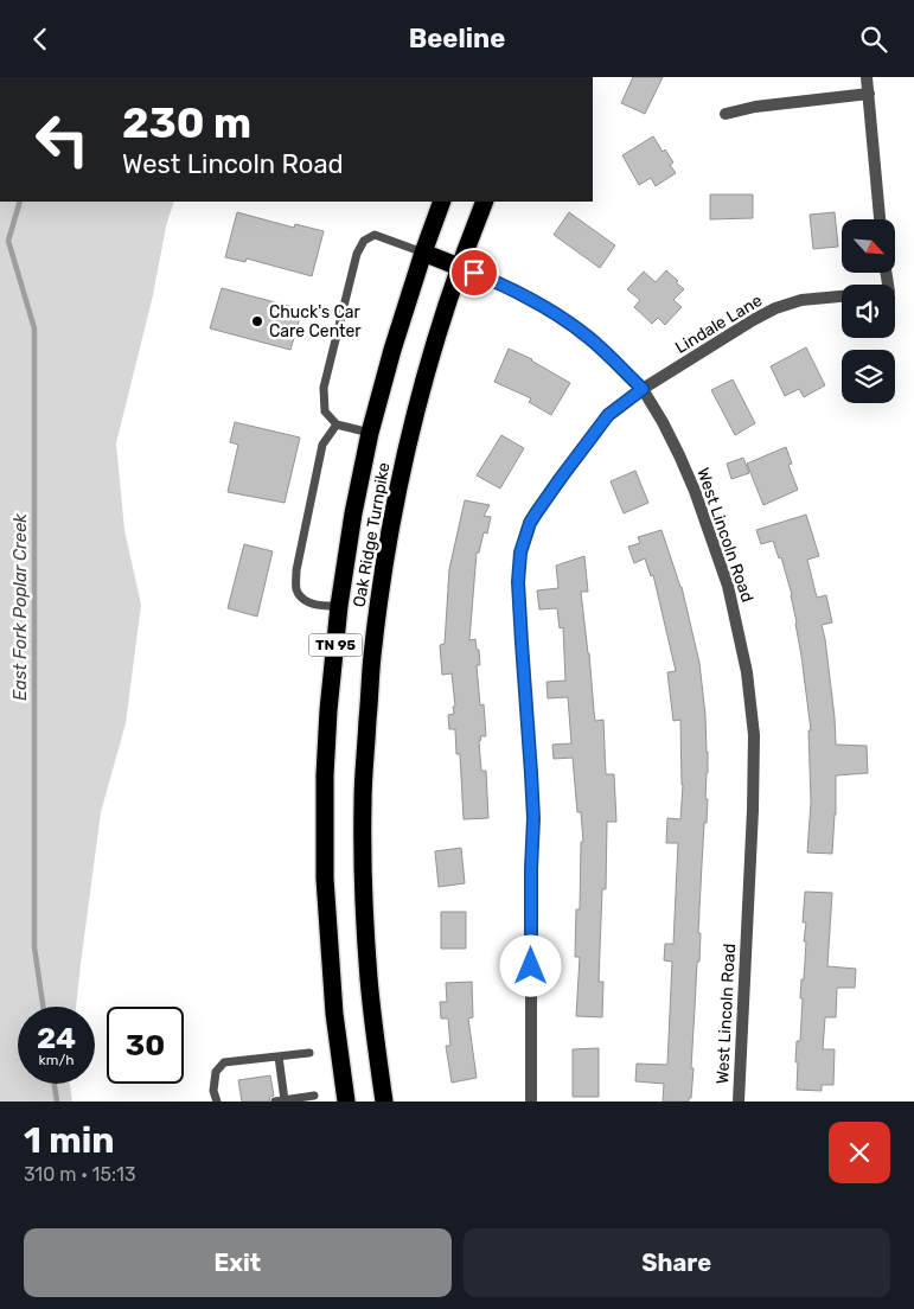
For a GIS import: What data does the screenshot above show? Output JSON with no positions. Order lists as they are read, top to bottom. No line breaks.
{"streets":{"highway":["Oak Ridge Turnpike","TN 95"],"street":["Lindale Lane","West Lincoln Road"]},"crossings":[["Lindale Lane","West Lincoln Road"],["Oak Ridge Turnpike","West Lincoln Road"]],"water":["East Fork Poplar Creek"],"places":["Chuck's Car Care Center"],"north":"bottom right","page":{"header":"Beeline","turn":["230 m","West Lincoln Road"],"speed":"24 km/h","limit":"30","heading":["1 min","310 m · 15:13"],"buttons":["Exit","Share"]}}
